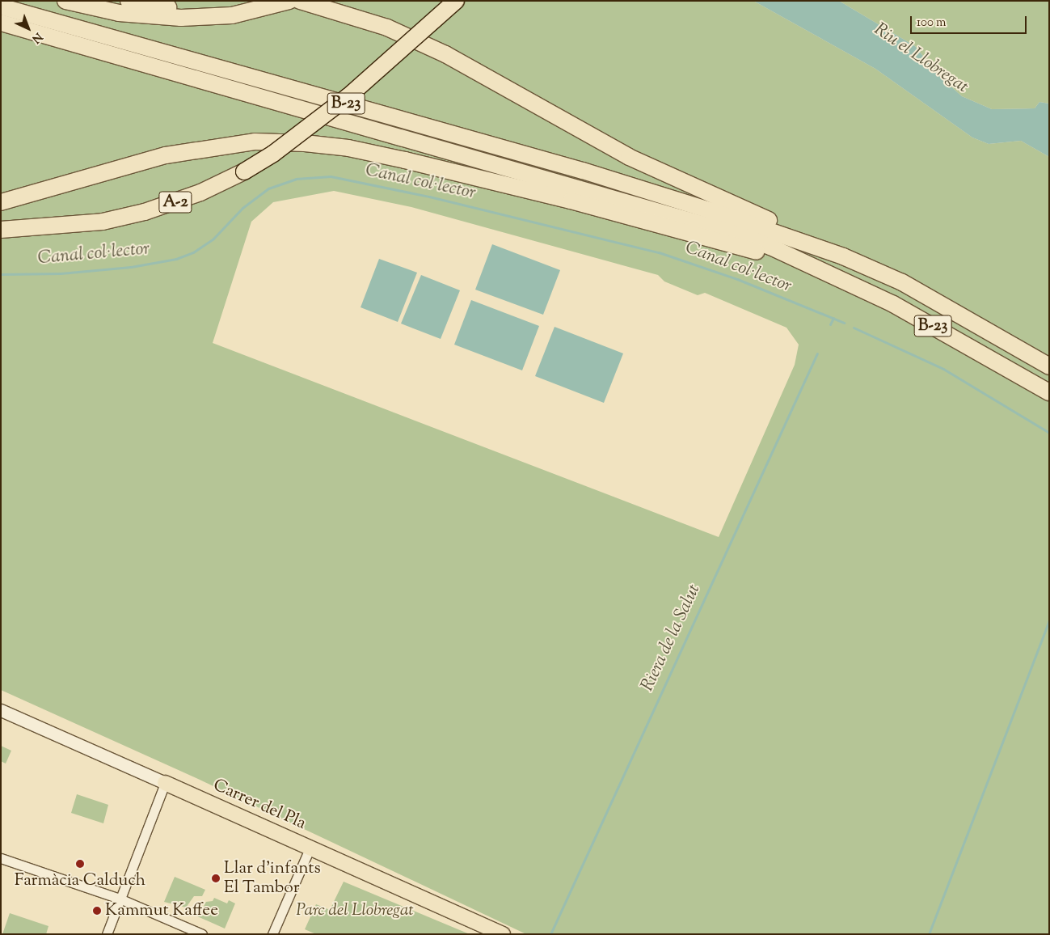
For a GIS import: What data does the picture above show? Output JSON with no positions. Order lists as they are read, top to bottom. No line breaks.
{"streets":{"highway":["B-23","A-2"],"main road":["Carrer del Pla"]},"water":["Riu el Llobregat","Canal col·lector","Riera de la Salut"],"parks":["Parc del Llobregat"],"places":["Farmàcia Calduch","Llar d'infants El Tambor","Kammut Kaffee"],"scale_bar":"100 m","north":"bottom right"}
